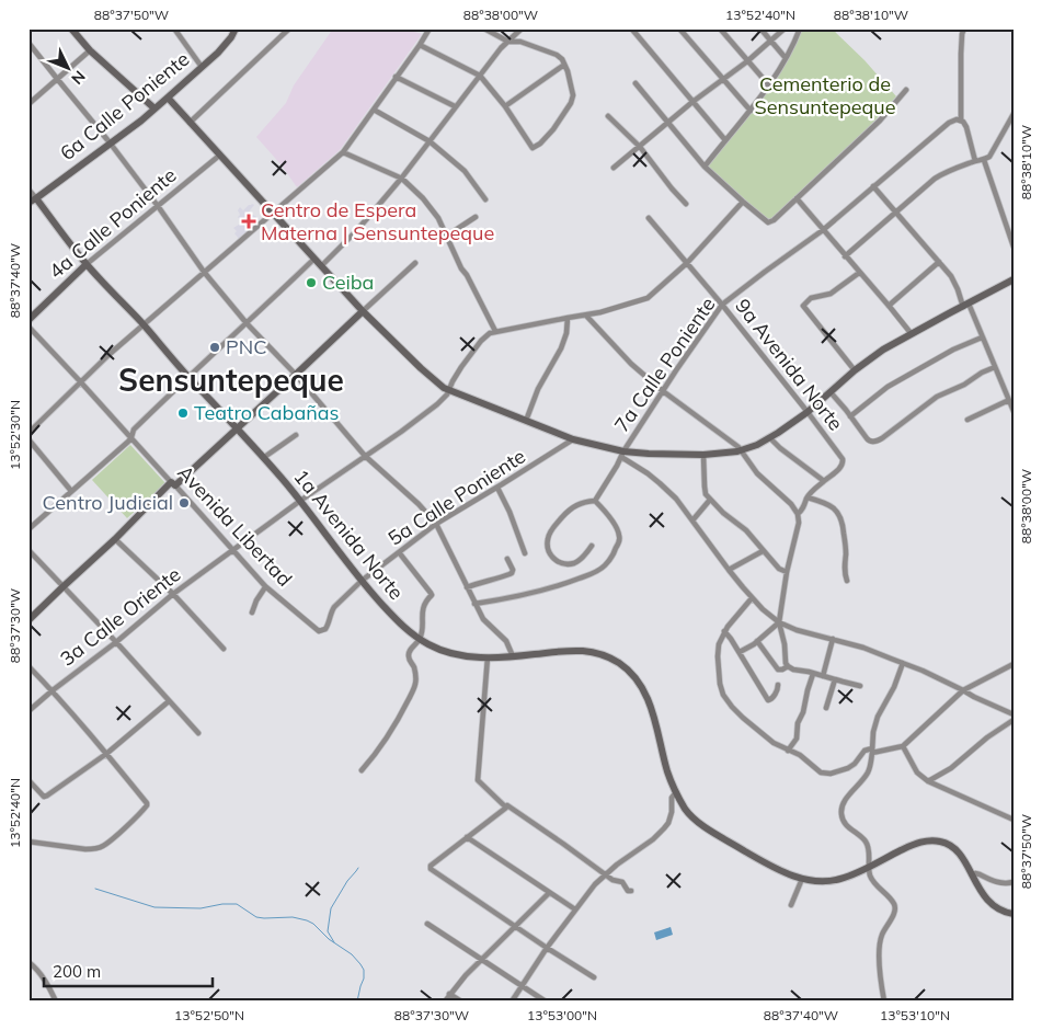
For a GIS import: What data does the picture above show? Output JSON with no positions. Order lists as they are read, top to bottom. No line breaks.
{"streets":{"street":["6a Calle Poniente","4a Calle Poniente","7a Calle Poniente","9a Avenida Norte","5a Calle Poniente","Avenida Libertad","1a Avenida Norte","3a Calle Oriente"]},"crossings":[["6a Calle Poniente","1a Avenida Norte"],["4a Calle Poniente","1a Avenida Norte"],["7a Calle Poniente","9a Avenida Norte"],["5a Calle Poniente","Avenida Libertad"],["5a Calle Poniente","1a Avenida Norte"],["Avenida Libertad","3a Calle Oriente"],["1a Avenida Norte","3a Calle Oriente"]],"districts":["Sensuntepeque"],"parks":["Cementerio de Sensuntepeque"],"places":{"health":["Centro de Espera Materna | Sensuntepeque"],"other":["Ceiba","PNC","Teatro Cabañas","Centro Judicial"]},"scale_bar":"200 m","north":"bottom right","coordinates":["88°37'50\"W","88°38'00\"W","13°52'40\"N","88°38'10\"W","88°37'40\"W","13°52'30\"N","88°37'30\"W","13°52'50\"N","13°53'00\"N","13°53'10\"N"]}
